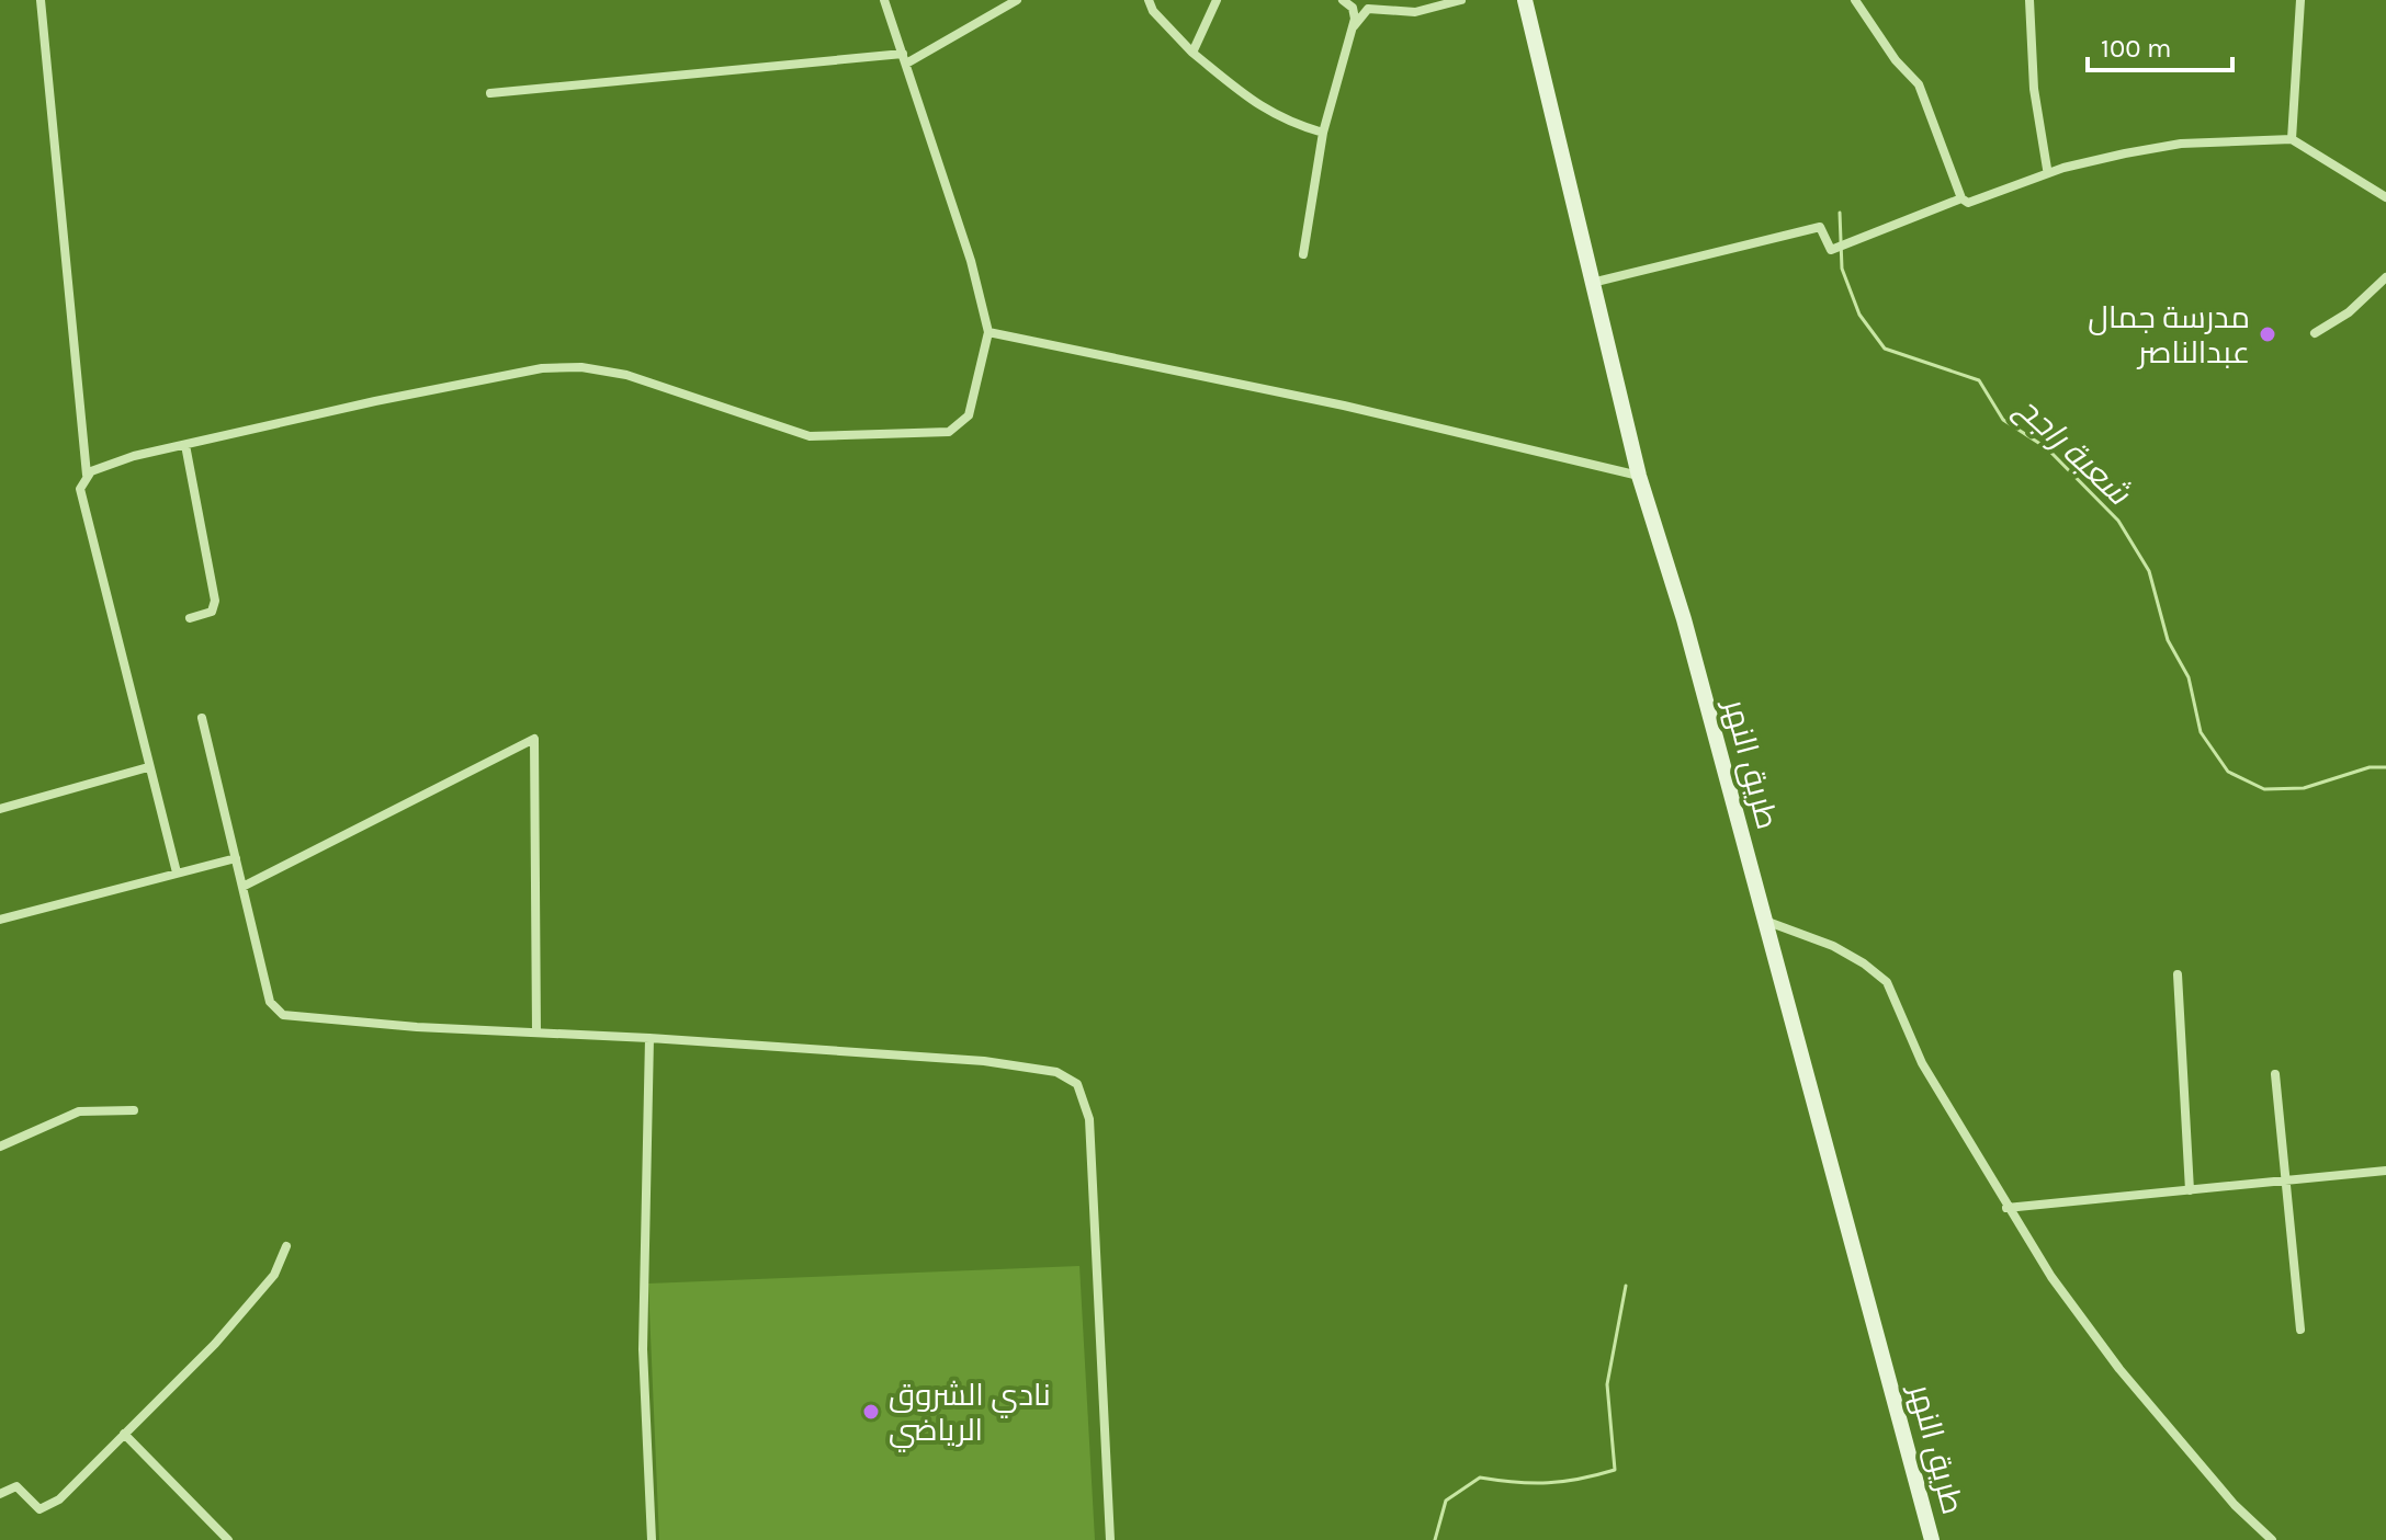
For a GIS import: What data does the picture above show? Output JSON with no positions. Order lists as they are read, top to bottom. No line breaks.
{"streets":{"main road":["طريق النهر"]},"water":["شعبة راجح"],"places":["مدرسة جمال عبدالناصر","نادي الشروق الرياضي"],"scale_bar":"100 m"}
